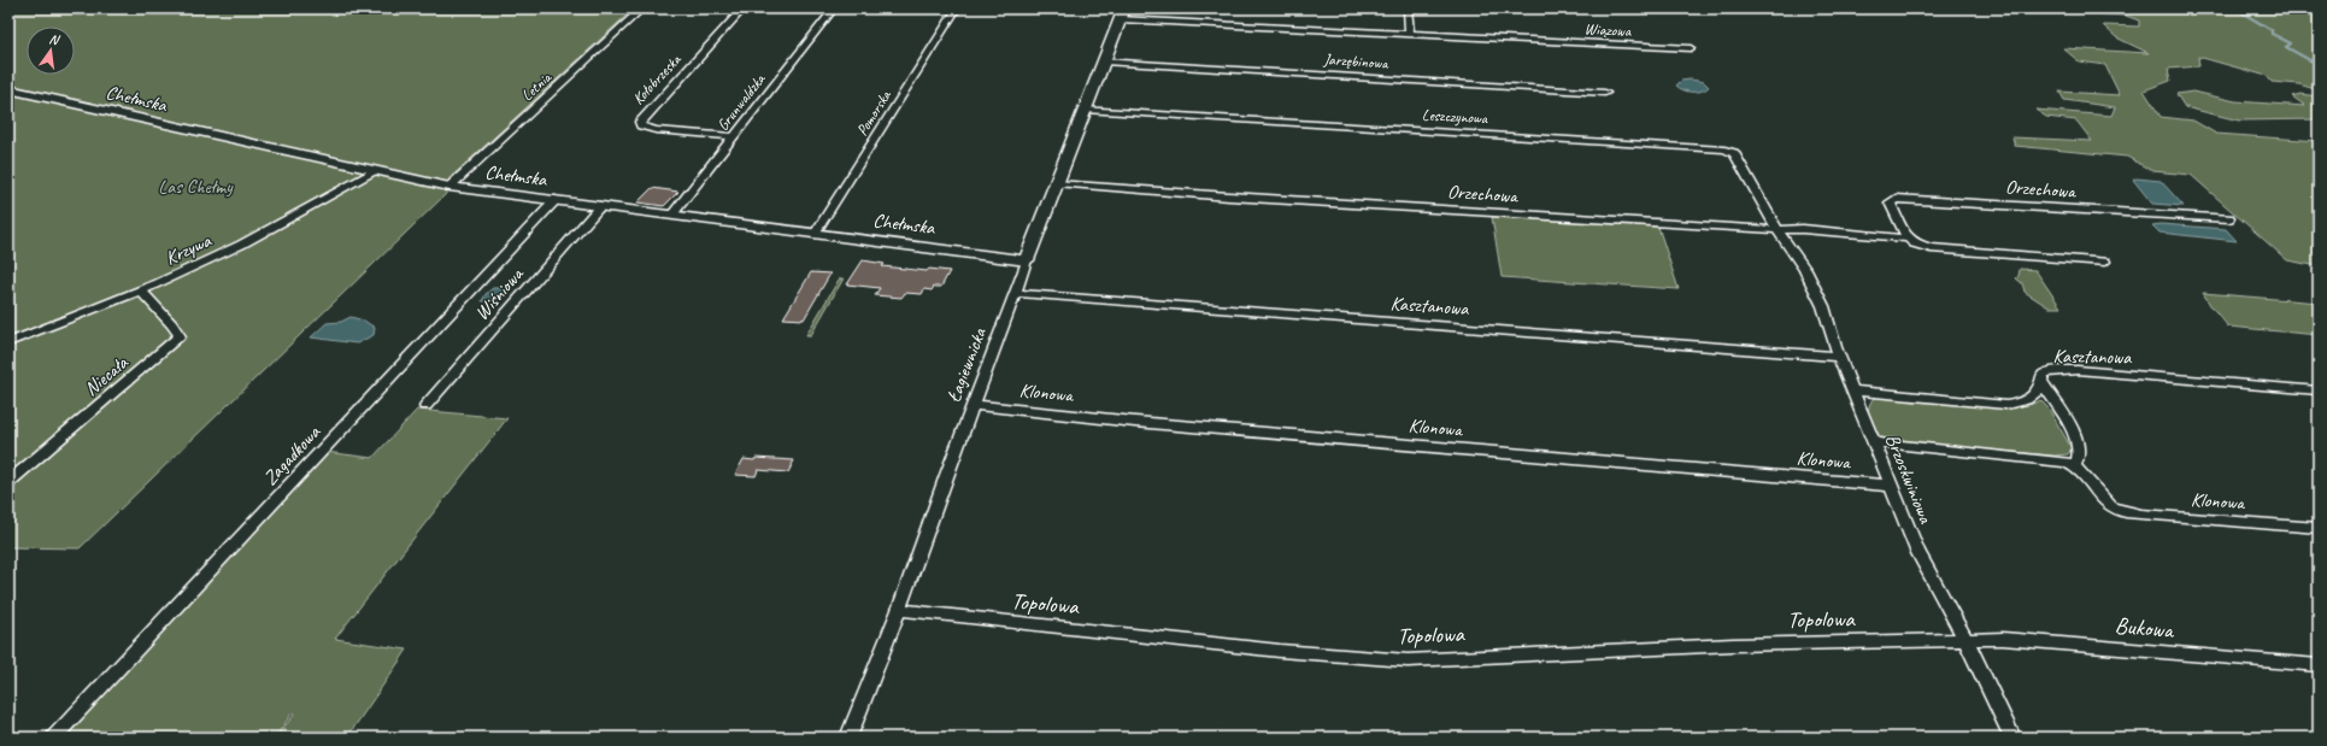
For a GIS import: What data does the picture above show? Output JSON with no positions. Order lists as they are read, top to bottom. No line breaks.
{"streets":{"street":["Wiązowa","Jarzębinowa","Kołobrzeska","Letnia","Chełmska","Grunwaldzka","Pomorska","Leszczynowa","Orzechowa","Krzywa","Wiśniowa","Kasztanowa","Łagiewnicka","Niecała","Klonowa","Zagadkowa","Brzoskwiniowa","Topolowa","Bukowa"]},"crossings":[["Wiązowa","Łagiewnicka"],["Jarzębinowa","Łagiewnicka"],["Kołobrzeska","Grunwaldzka"],["Letnia","Chełmska"],["Chełmska","Grunwaldzka"],["Chełmska","Pomorska"],["Chełmska","Krzywa"],["Chełmska","Wiśniowa"],["Chełmska","Łagiewnicka"],["Chełmska","Zagadkowa"],["Leszczynowa","Orzechowa"],["Leszczynowa","Łagiewnicka"],["Leszczynowa","Brzoskwiniowa"],["Orzechowa","Łagiewnicka"],["Orzechowa","Brzoskwiniowa"],["Krzywa","Niecała"],["Kasztanowa","Łagiewnicka"],["Kasztanowa","Brzoskwiniowa"],["Łagiewnicka","Klonowa"],["Łagiewnicka","Topolowa"],["Klonowa","Brzoskwiniowa"],["Brzoskwiniowa","Topolowa"],["Brzoskwiniowa","Bukowa"],["Topolowa","Bukowa"]],"parks":["Las Chełmy"],"north":"top"}
